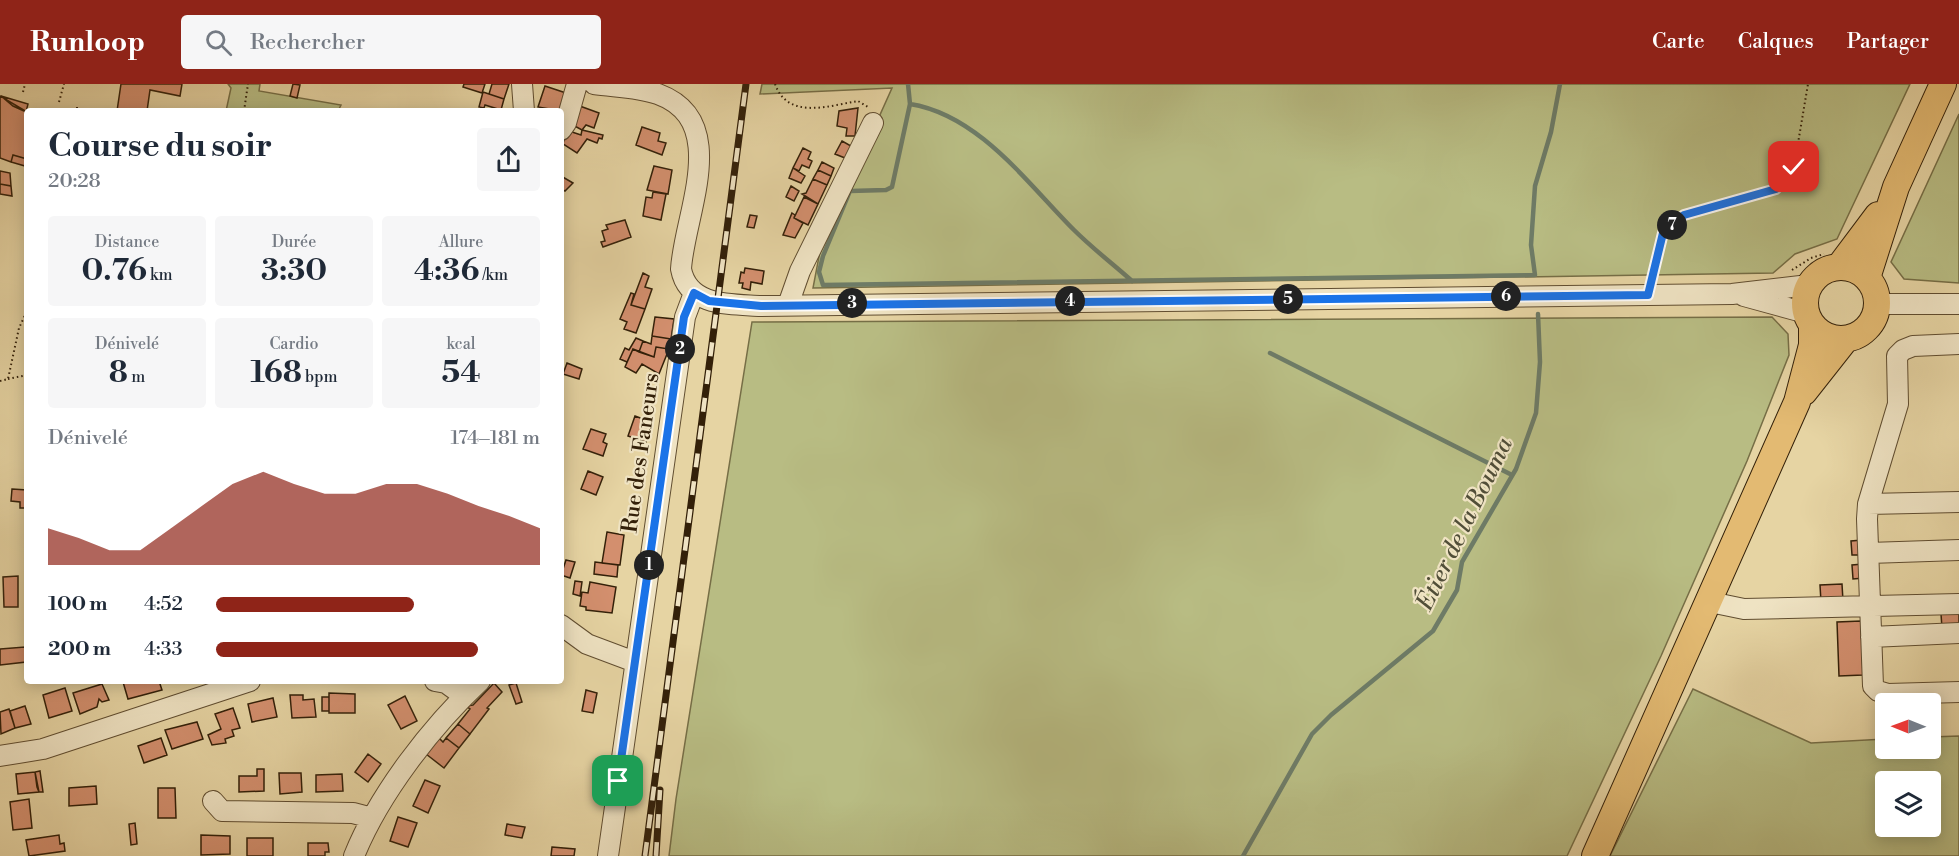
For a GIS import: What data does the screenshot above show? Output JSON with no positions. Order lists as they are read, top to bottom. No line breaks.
{"streets":{"street":["Rue des Faneurs"]},"water":["Étier de la Bouma"],"north":"left","page":{"header":"Runloop","search":"Rechercher","nav":["Carte","Calques","Partager"],"heading":["Course du soir","20:28"],"pins":["7","6","5","4","3","2","1"],"stats":[["Distance","0.76 km"],["Durée","3:30"],["Allure","4:36 /km"],["Dénivelé","8 m"],["Cardio","168 bpm"],["kcal","54"]],"chart":["Dénivelé","174–181 m"],"list":[{"name":"100 m","note":"4:52"},{"name":"200 m","note":"4:33"}]}}
